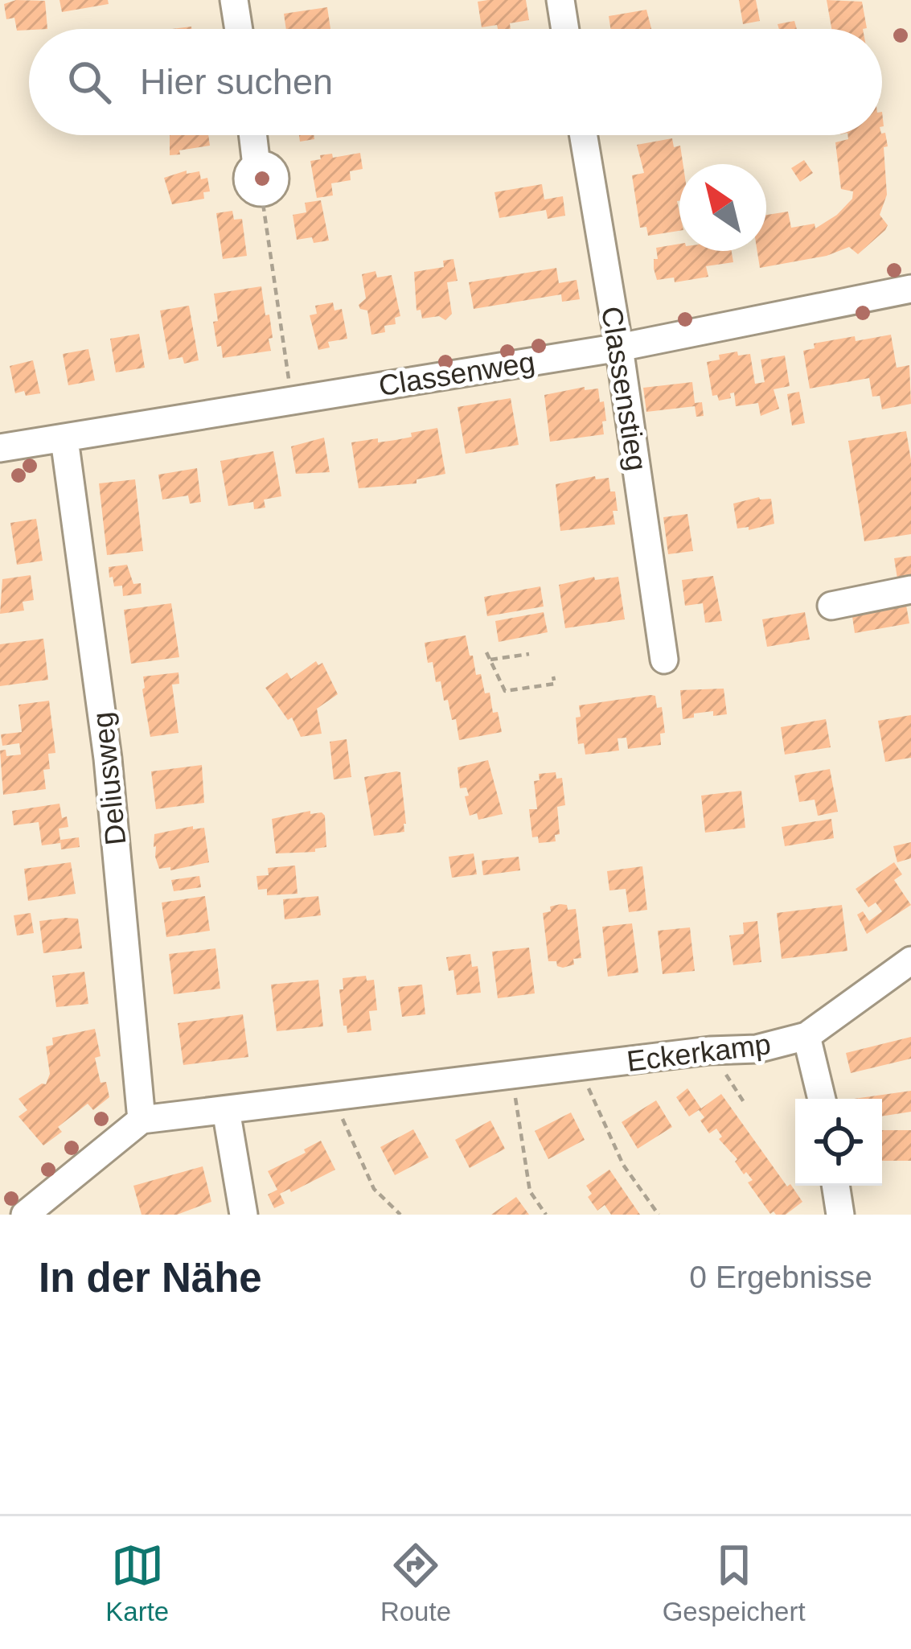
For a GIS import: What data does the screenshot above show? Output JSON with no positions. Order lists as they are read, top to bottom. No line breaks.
{"streets":{"street":["Classenweg","Classenstieg","Deliusweg","Eckerkamp"]},"crossings":[["Classenweg","Classenstieg"],["Classenweg","Deliusweg"],["Deliusweg","Eckerkamp"]],"north":"top left","page":{"search":"Hier suchen","heading":["In der Nähe","0 Ergebnisse"],"nav":["Karte","Route","Gespeichert"]}}
